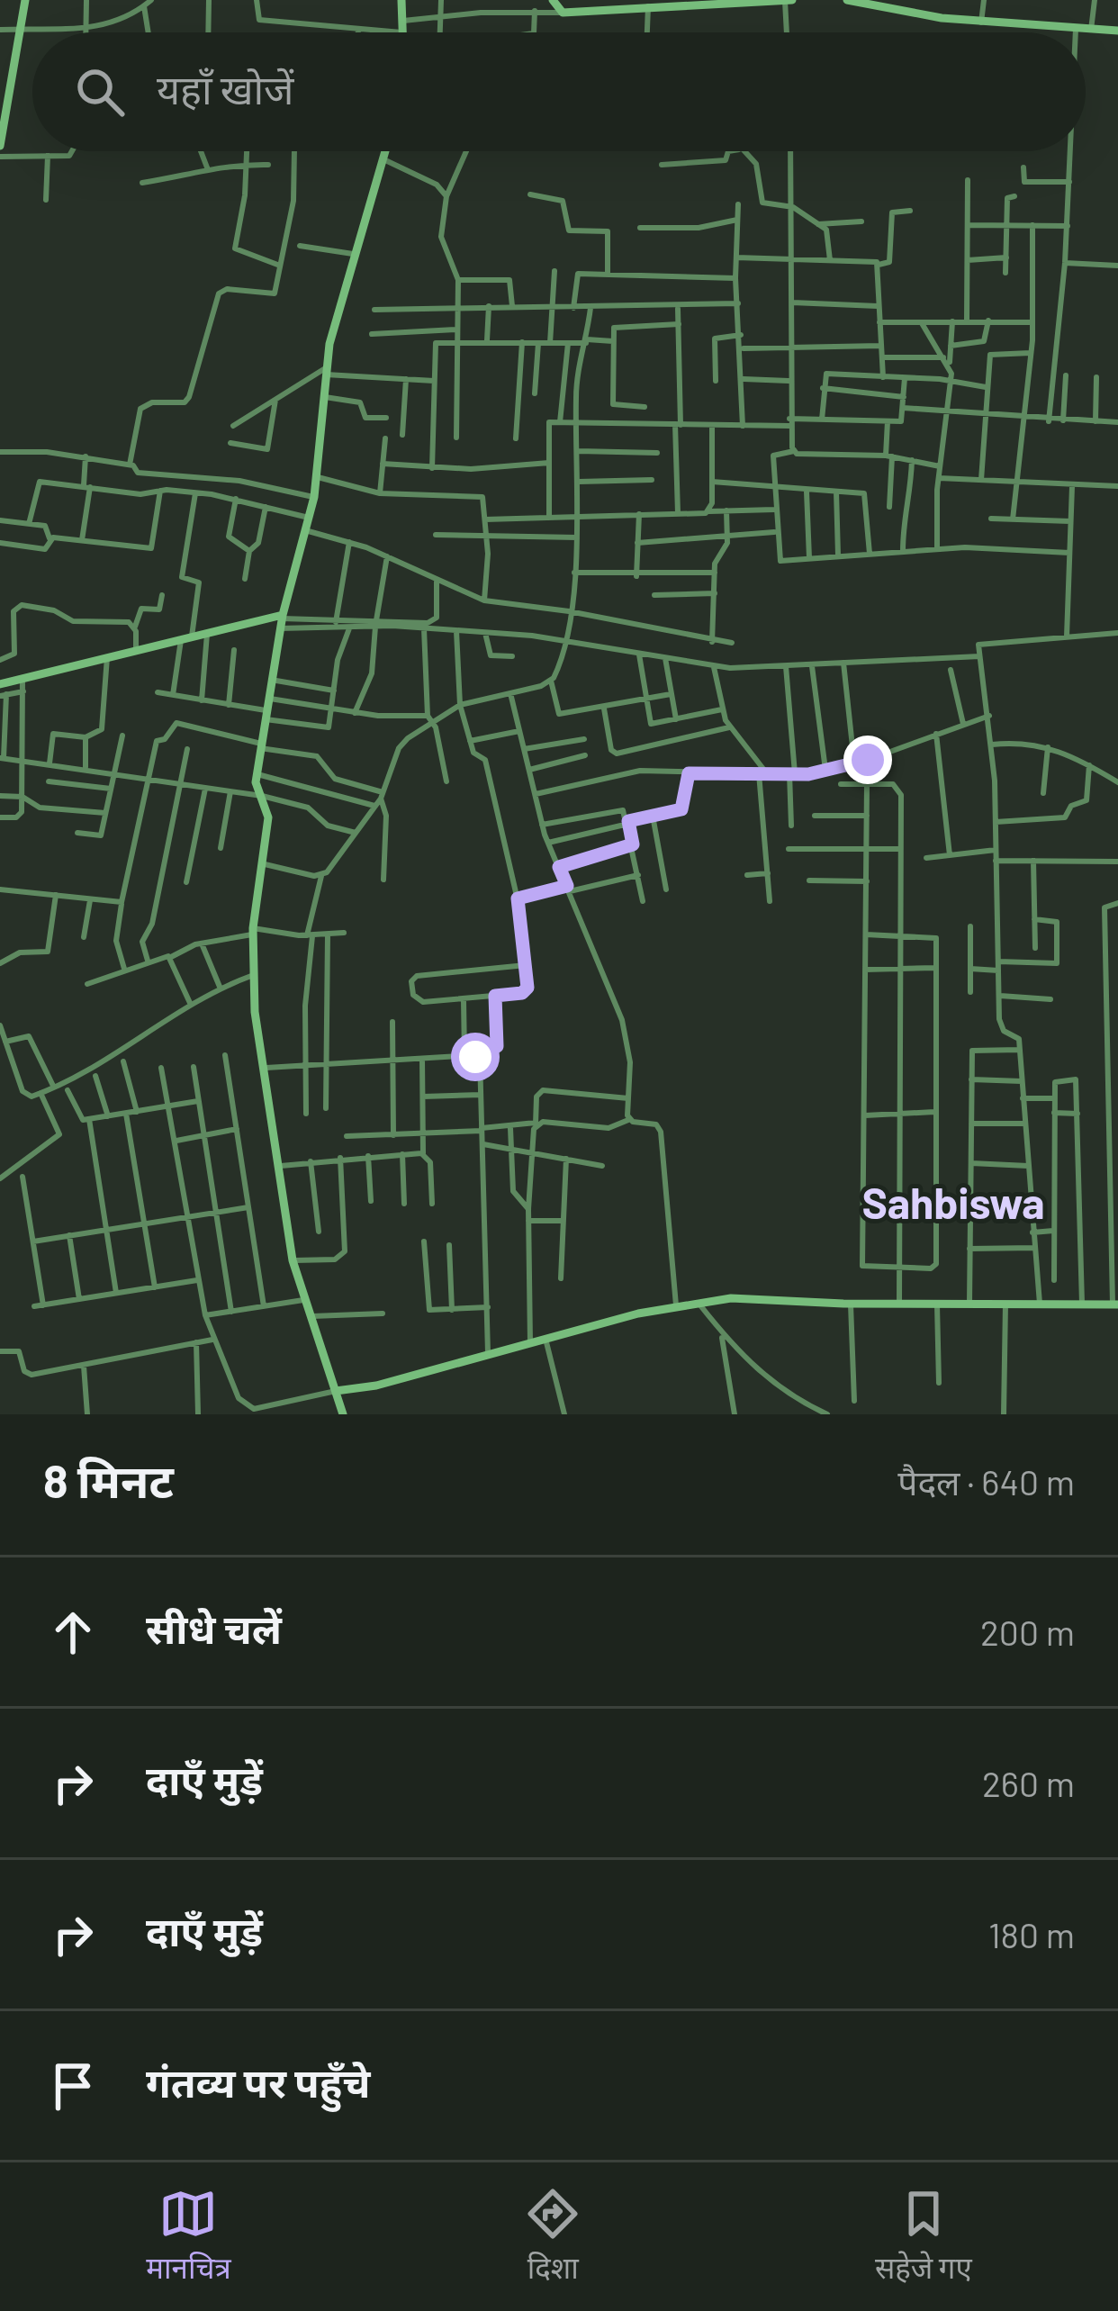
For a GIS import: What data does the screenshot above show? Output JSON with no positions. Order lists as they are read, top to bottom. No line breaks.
{"districts":["Sahbiswa"],"page":{"search":"यहाँ खोजें","heading":["8 मिनट","पैदल · 640 m"],"list":[["सीधे चलें","200 m"],["दाएँ मुड़ें","260 m"],["दाएँ मुड़ें","180 m"],"गंतव्य पर पहुँचे"],"nav":["मानचित्र","दिशा","सहेजे गए"]}}
